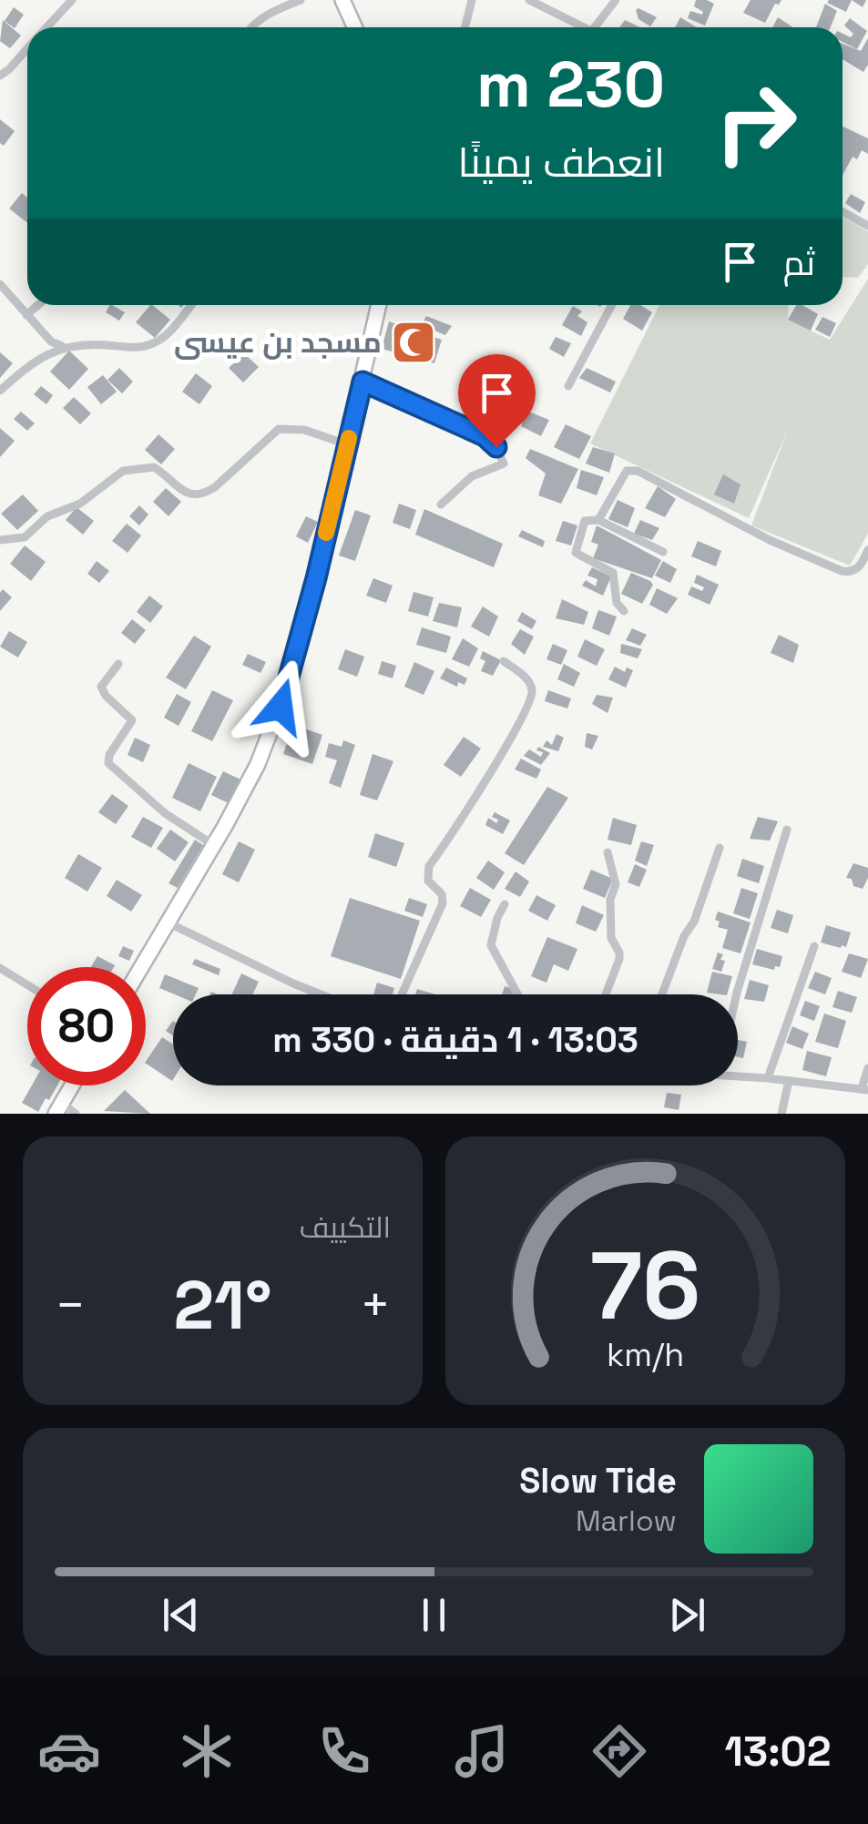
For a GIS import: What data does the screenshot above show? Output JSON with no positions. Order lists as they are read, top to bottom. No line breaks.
{"places":{"mosque":["مسجد بن عيسى"]},"page":{"turn":["230 m","انعطف يمينًا"],"then":"ثم","limit":"80","trip":"13:03 · 1 دقيقة · 330 m","tile":"التكييف","heat":["−","21°","+"],"song":["Slow Tide","Marlow"],"tabs":"13:02","gauge":["76","km/h"]}}
